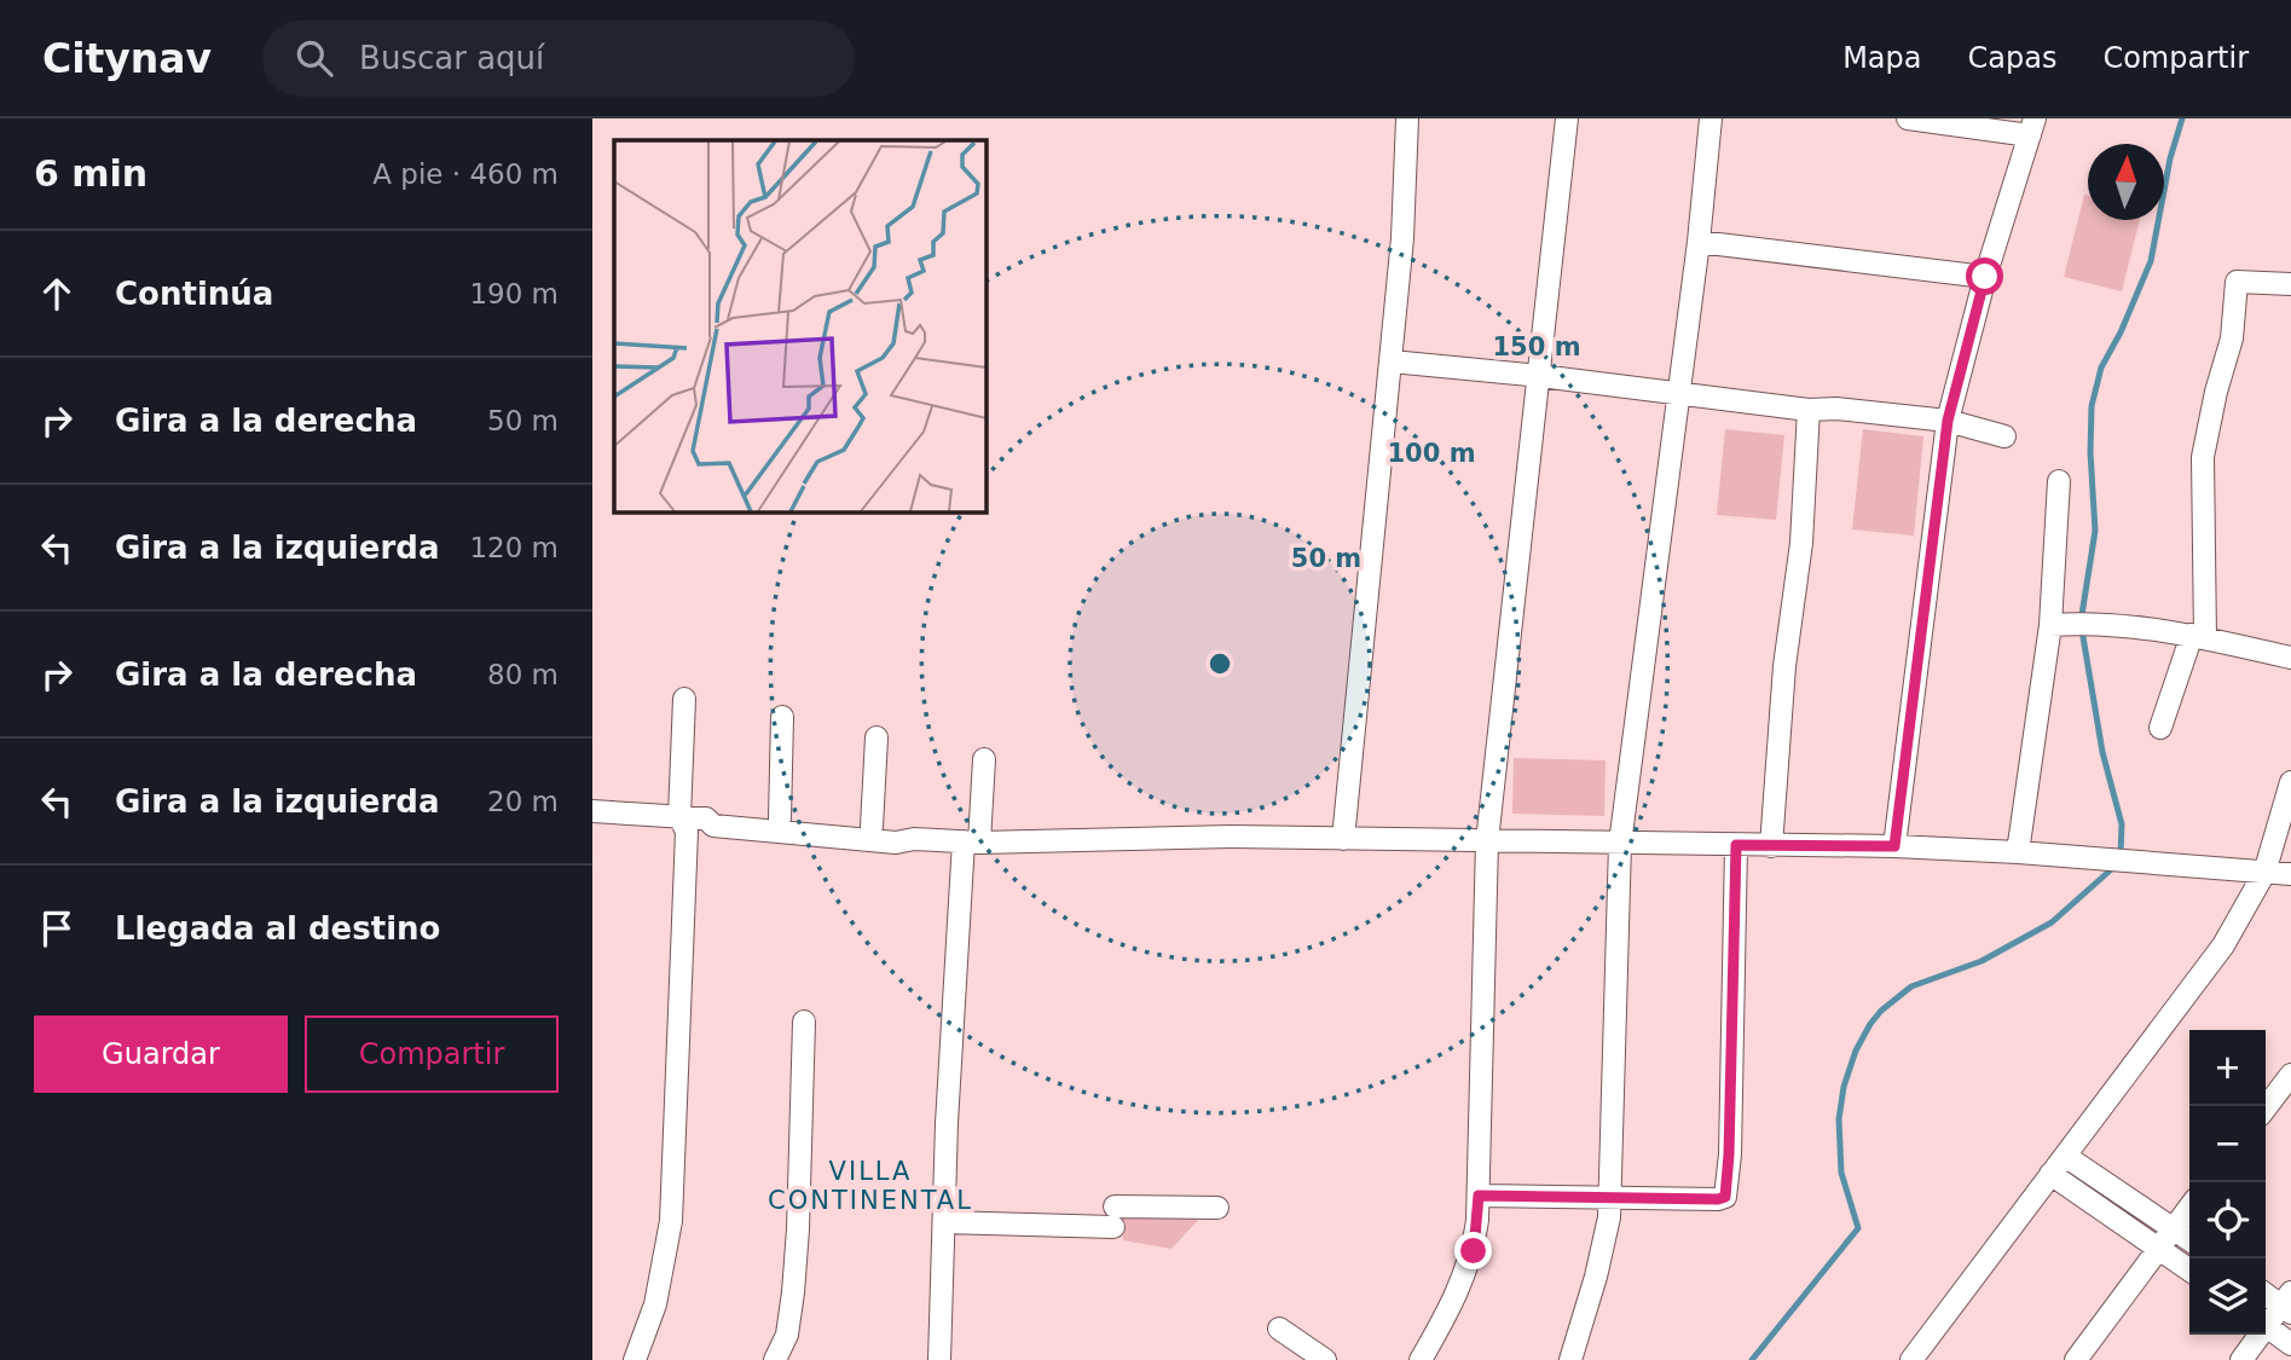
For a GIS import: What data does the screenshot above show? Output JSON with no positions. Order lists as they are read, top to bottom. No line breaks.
{"districts":["VILLA CONTINENTAL"],"north":"top","page":{"header":"Citynav","search":"Buscar aquí","nav":["Mapa","Capas","Compartir"],"heading":["6 min","A pie · 460 m"],"list":[["Continúa","190 m"],["Gira a la derecha","50 m"],["Gira a la izquierda","120 m"],["Gira a la derecha","80 m"],["Gira a la izquierda","20 m"],"Llegada al destino"],"buttons":["Guardar","Compartir"],"map_buttons":["+","−"]},"rings":["150 m","100 m","50 m"]}
